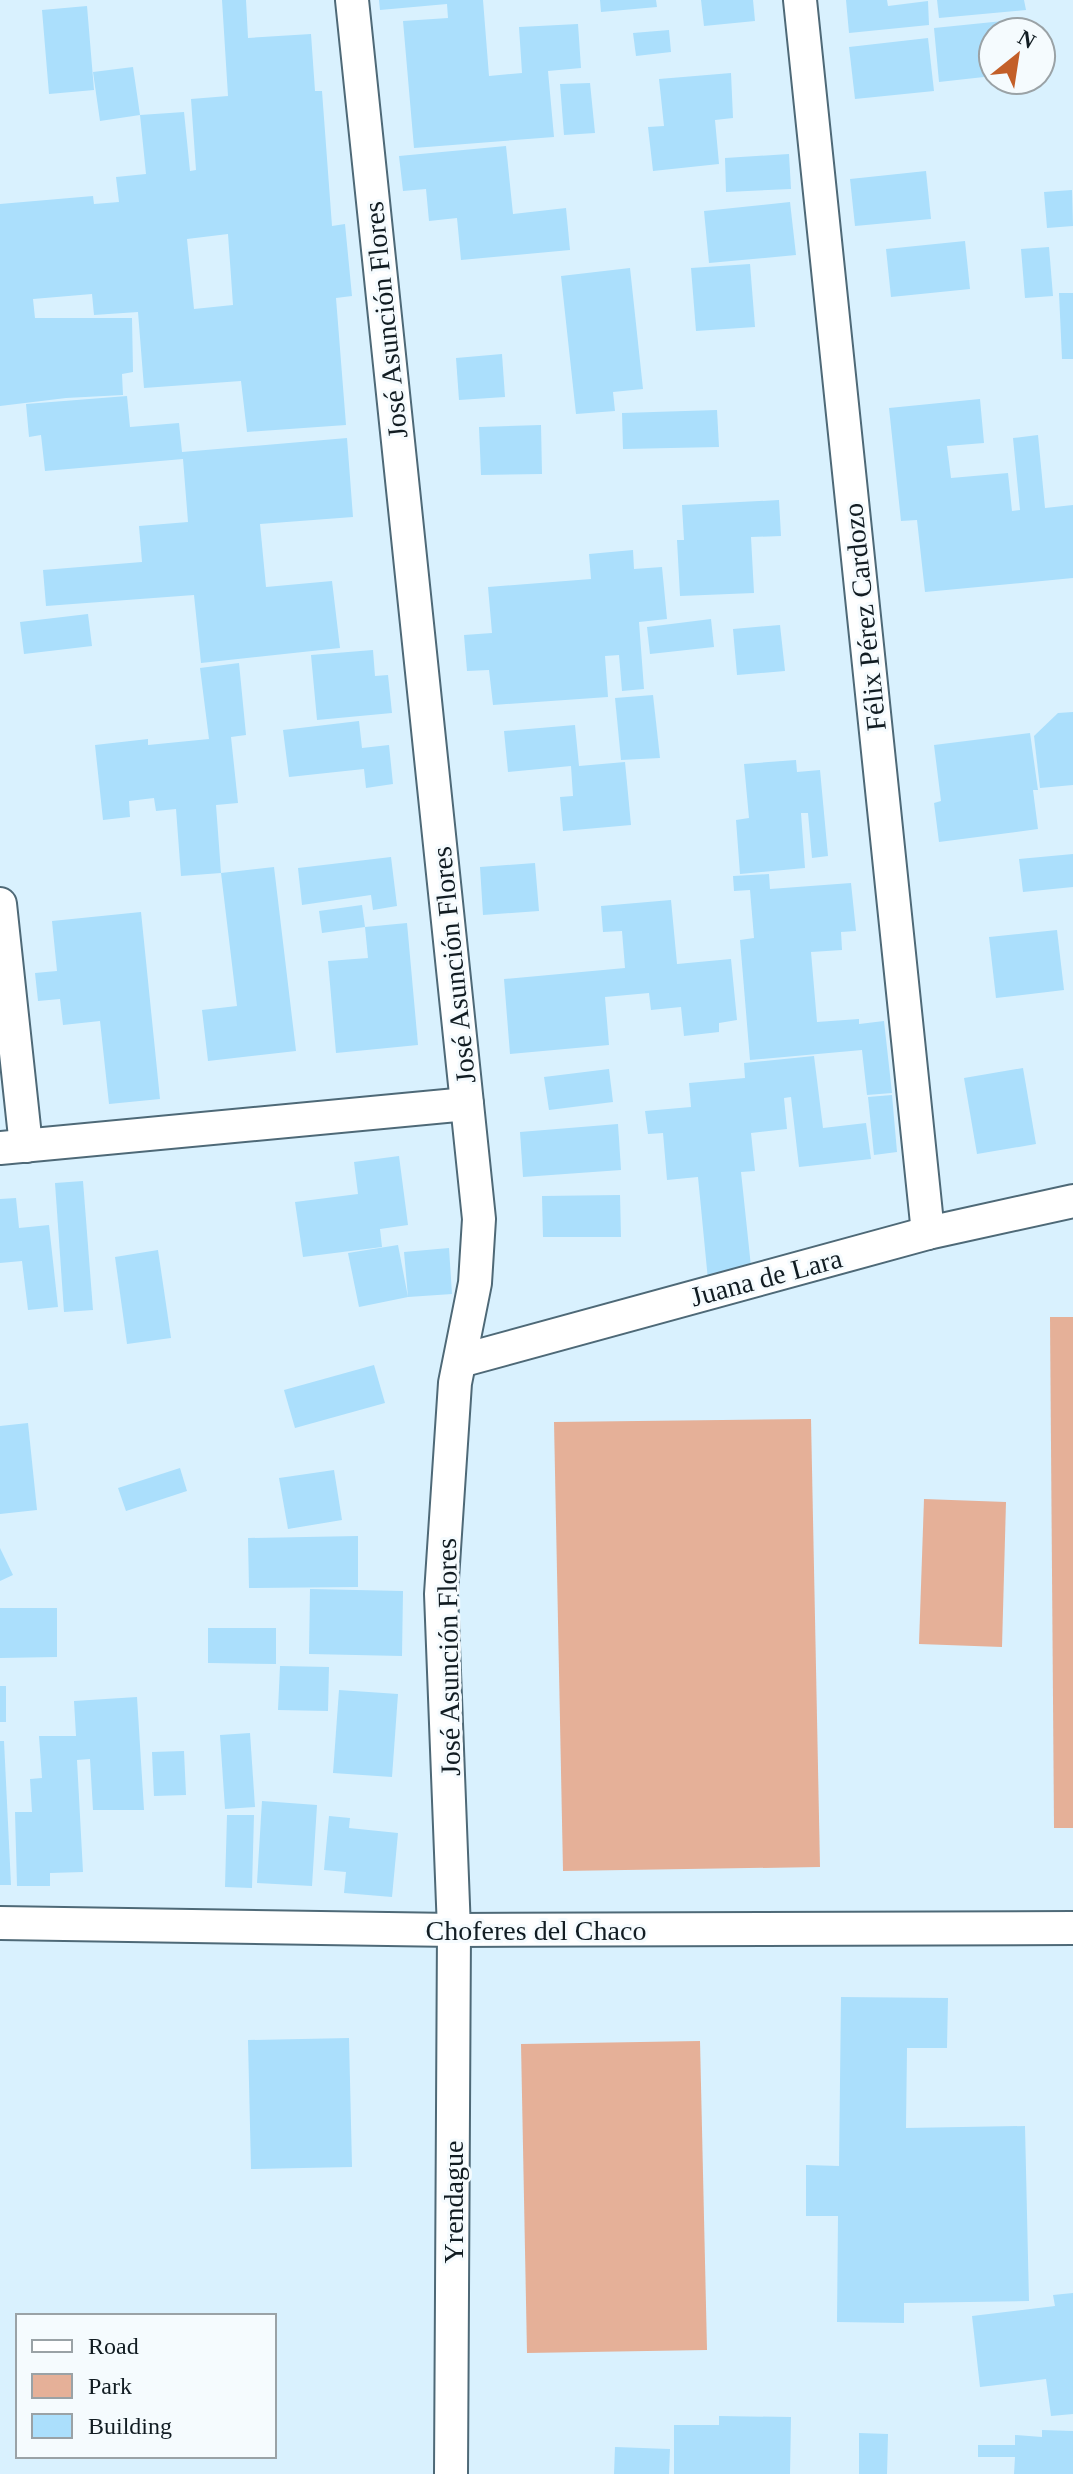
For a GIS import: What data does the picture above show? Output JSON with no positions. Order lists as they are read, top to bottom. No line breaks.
{"streets":{"street":["José Asunción Flores","Félix Pérez Cardozo","Juana de Lara","Choferes del Chaco","Yrendague"]},"crossings":[["José Asunción Flores","Juana de Lara"],["José Asunción Flores","Choferes del Chaco"],["José Asunción Flores","Yrendague"],["Félix Pérez Cardozo","Juana de Lara"],["Choferes del Chaco","Yrendague"]],"legend":["Road","Park","Building"],"north":"top right"}
